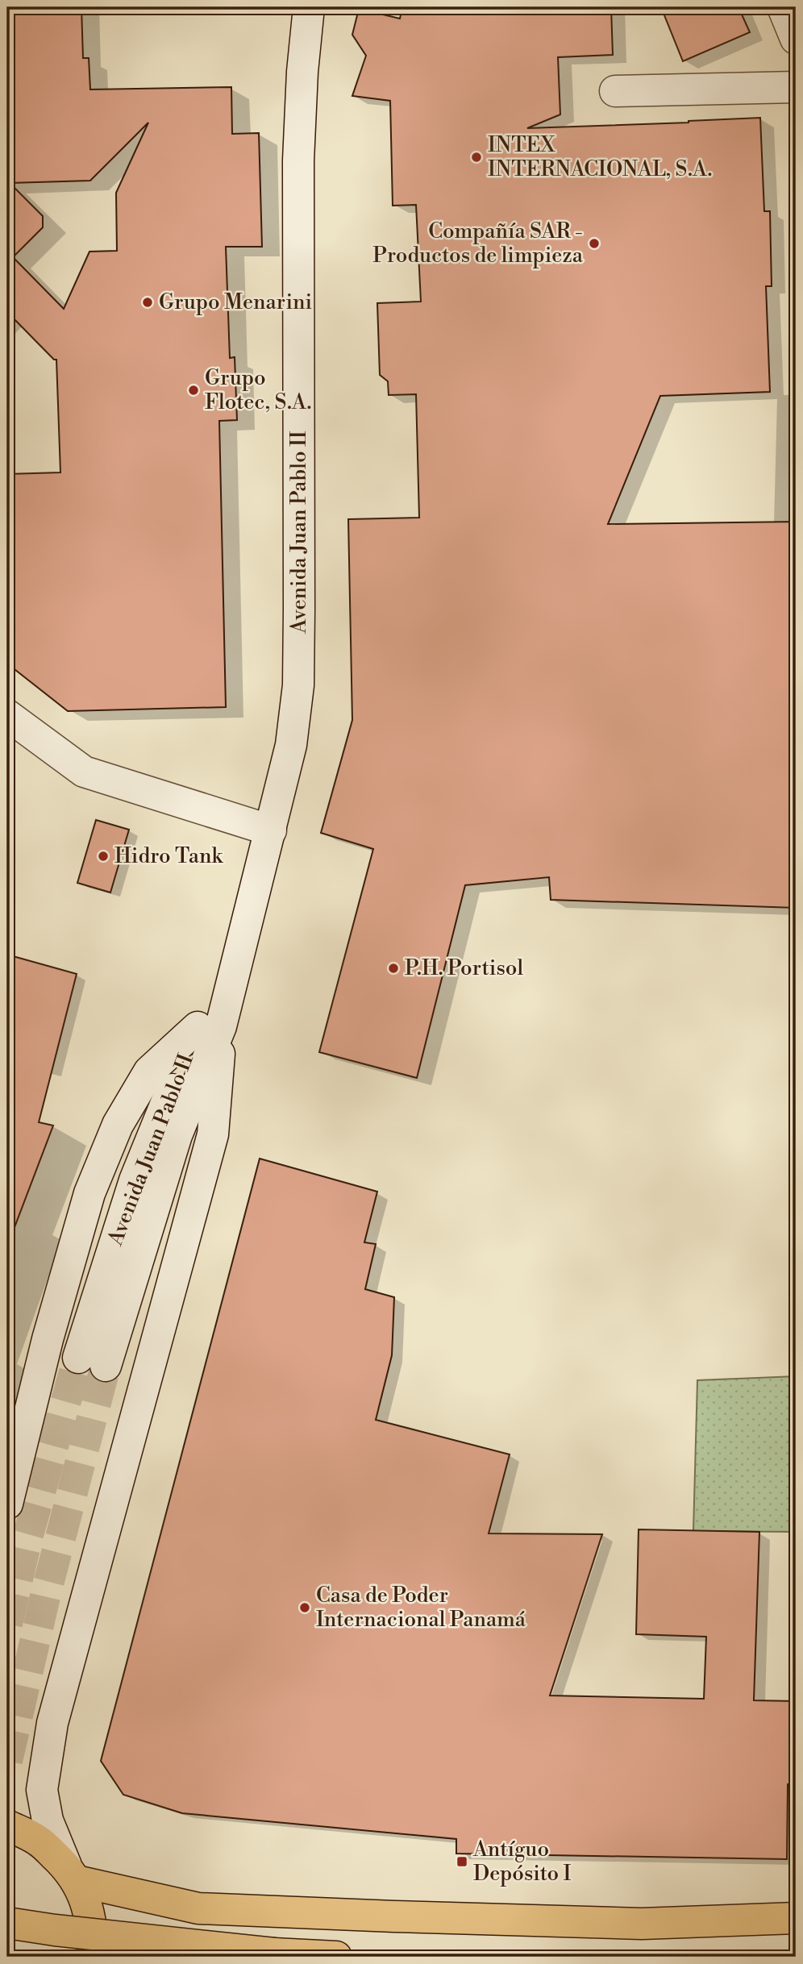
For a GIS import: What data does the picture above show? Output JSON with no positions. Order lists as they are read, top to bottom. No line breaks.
{"streets":{"main road":["Avenida Juan Pablo II"]},"places":{"other":["INTEX INTERNACIONAL, S.A.","Compañía SAR - Productos de limpieza","Grupo Menarini","Grupo Flotec, S.A.","Hidro Tank","P.H. Portisol","Casa de Poder Internacional Panamá"],"transit":["Antíguo Depósito I"]}}
